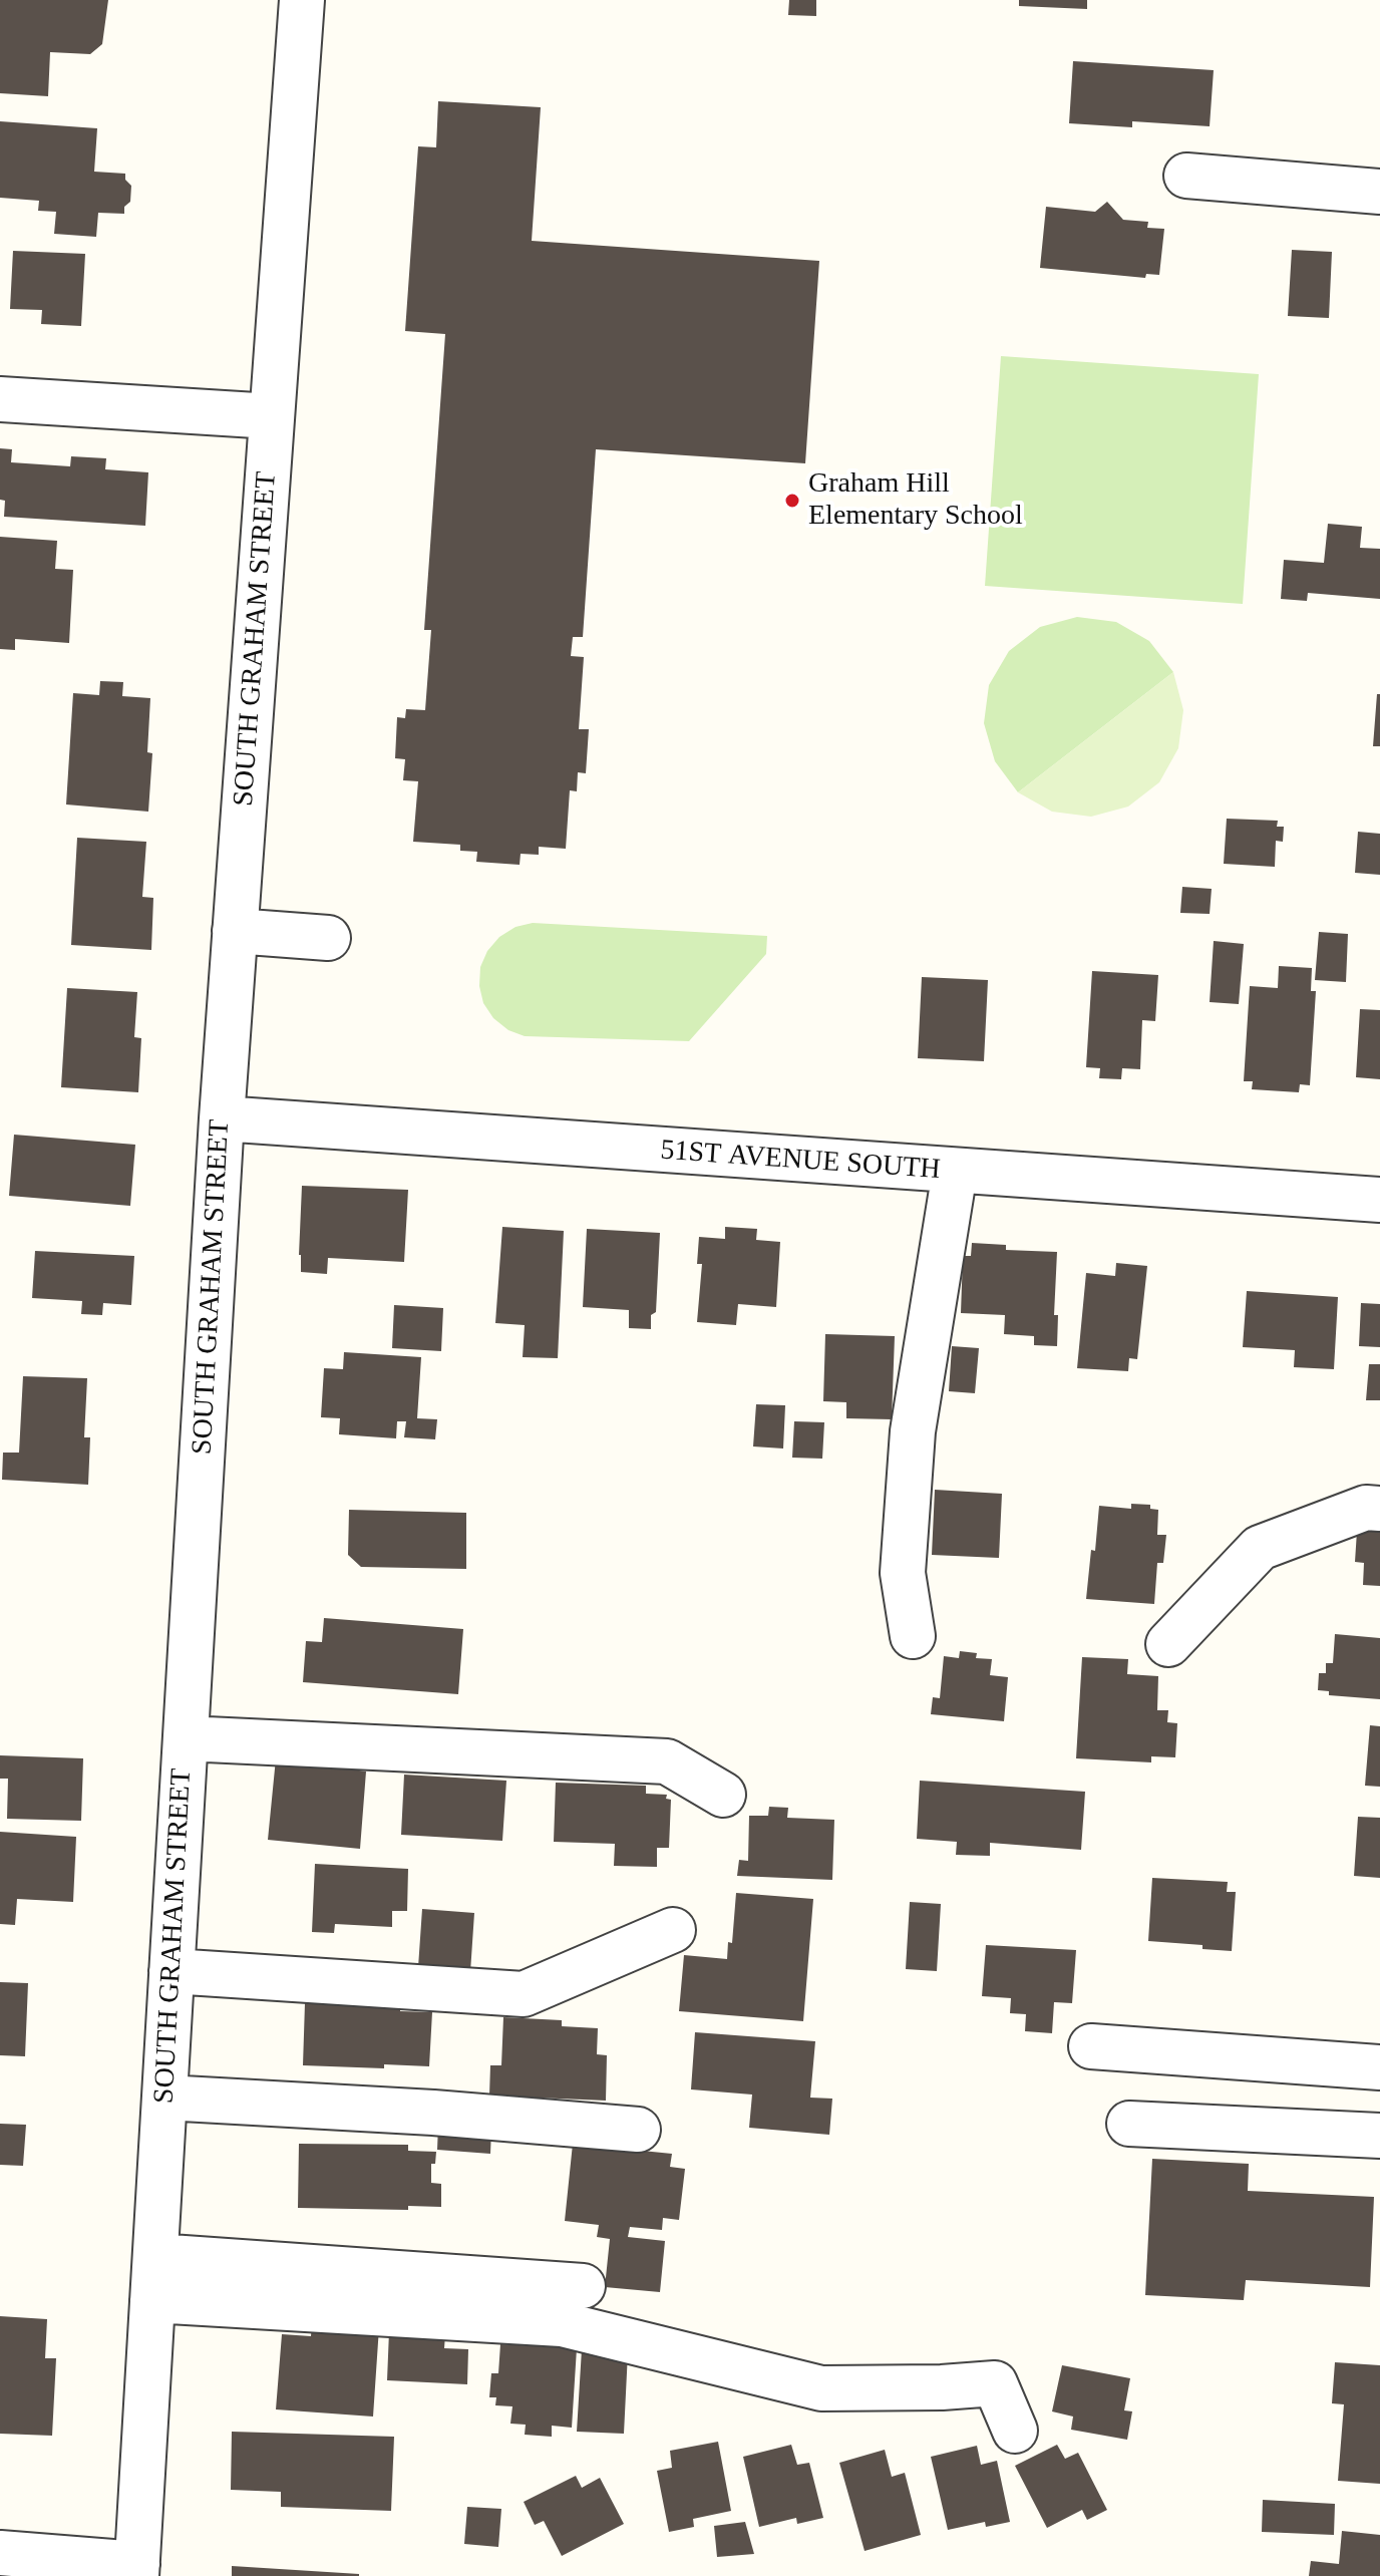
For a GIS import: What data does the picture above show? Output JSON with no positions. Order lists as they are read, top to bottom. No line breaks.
{"streets":{"street":["SOUTH GRAHAM STREET","51ST AVENUE SOUTH"]},"crossings":[["SOUTH GRAHAM STREET","51ST AVENUE SOUTH"]],"places":["Graham Hill Elementary School"]}
